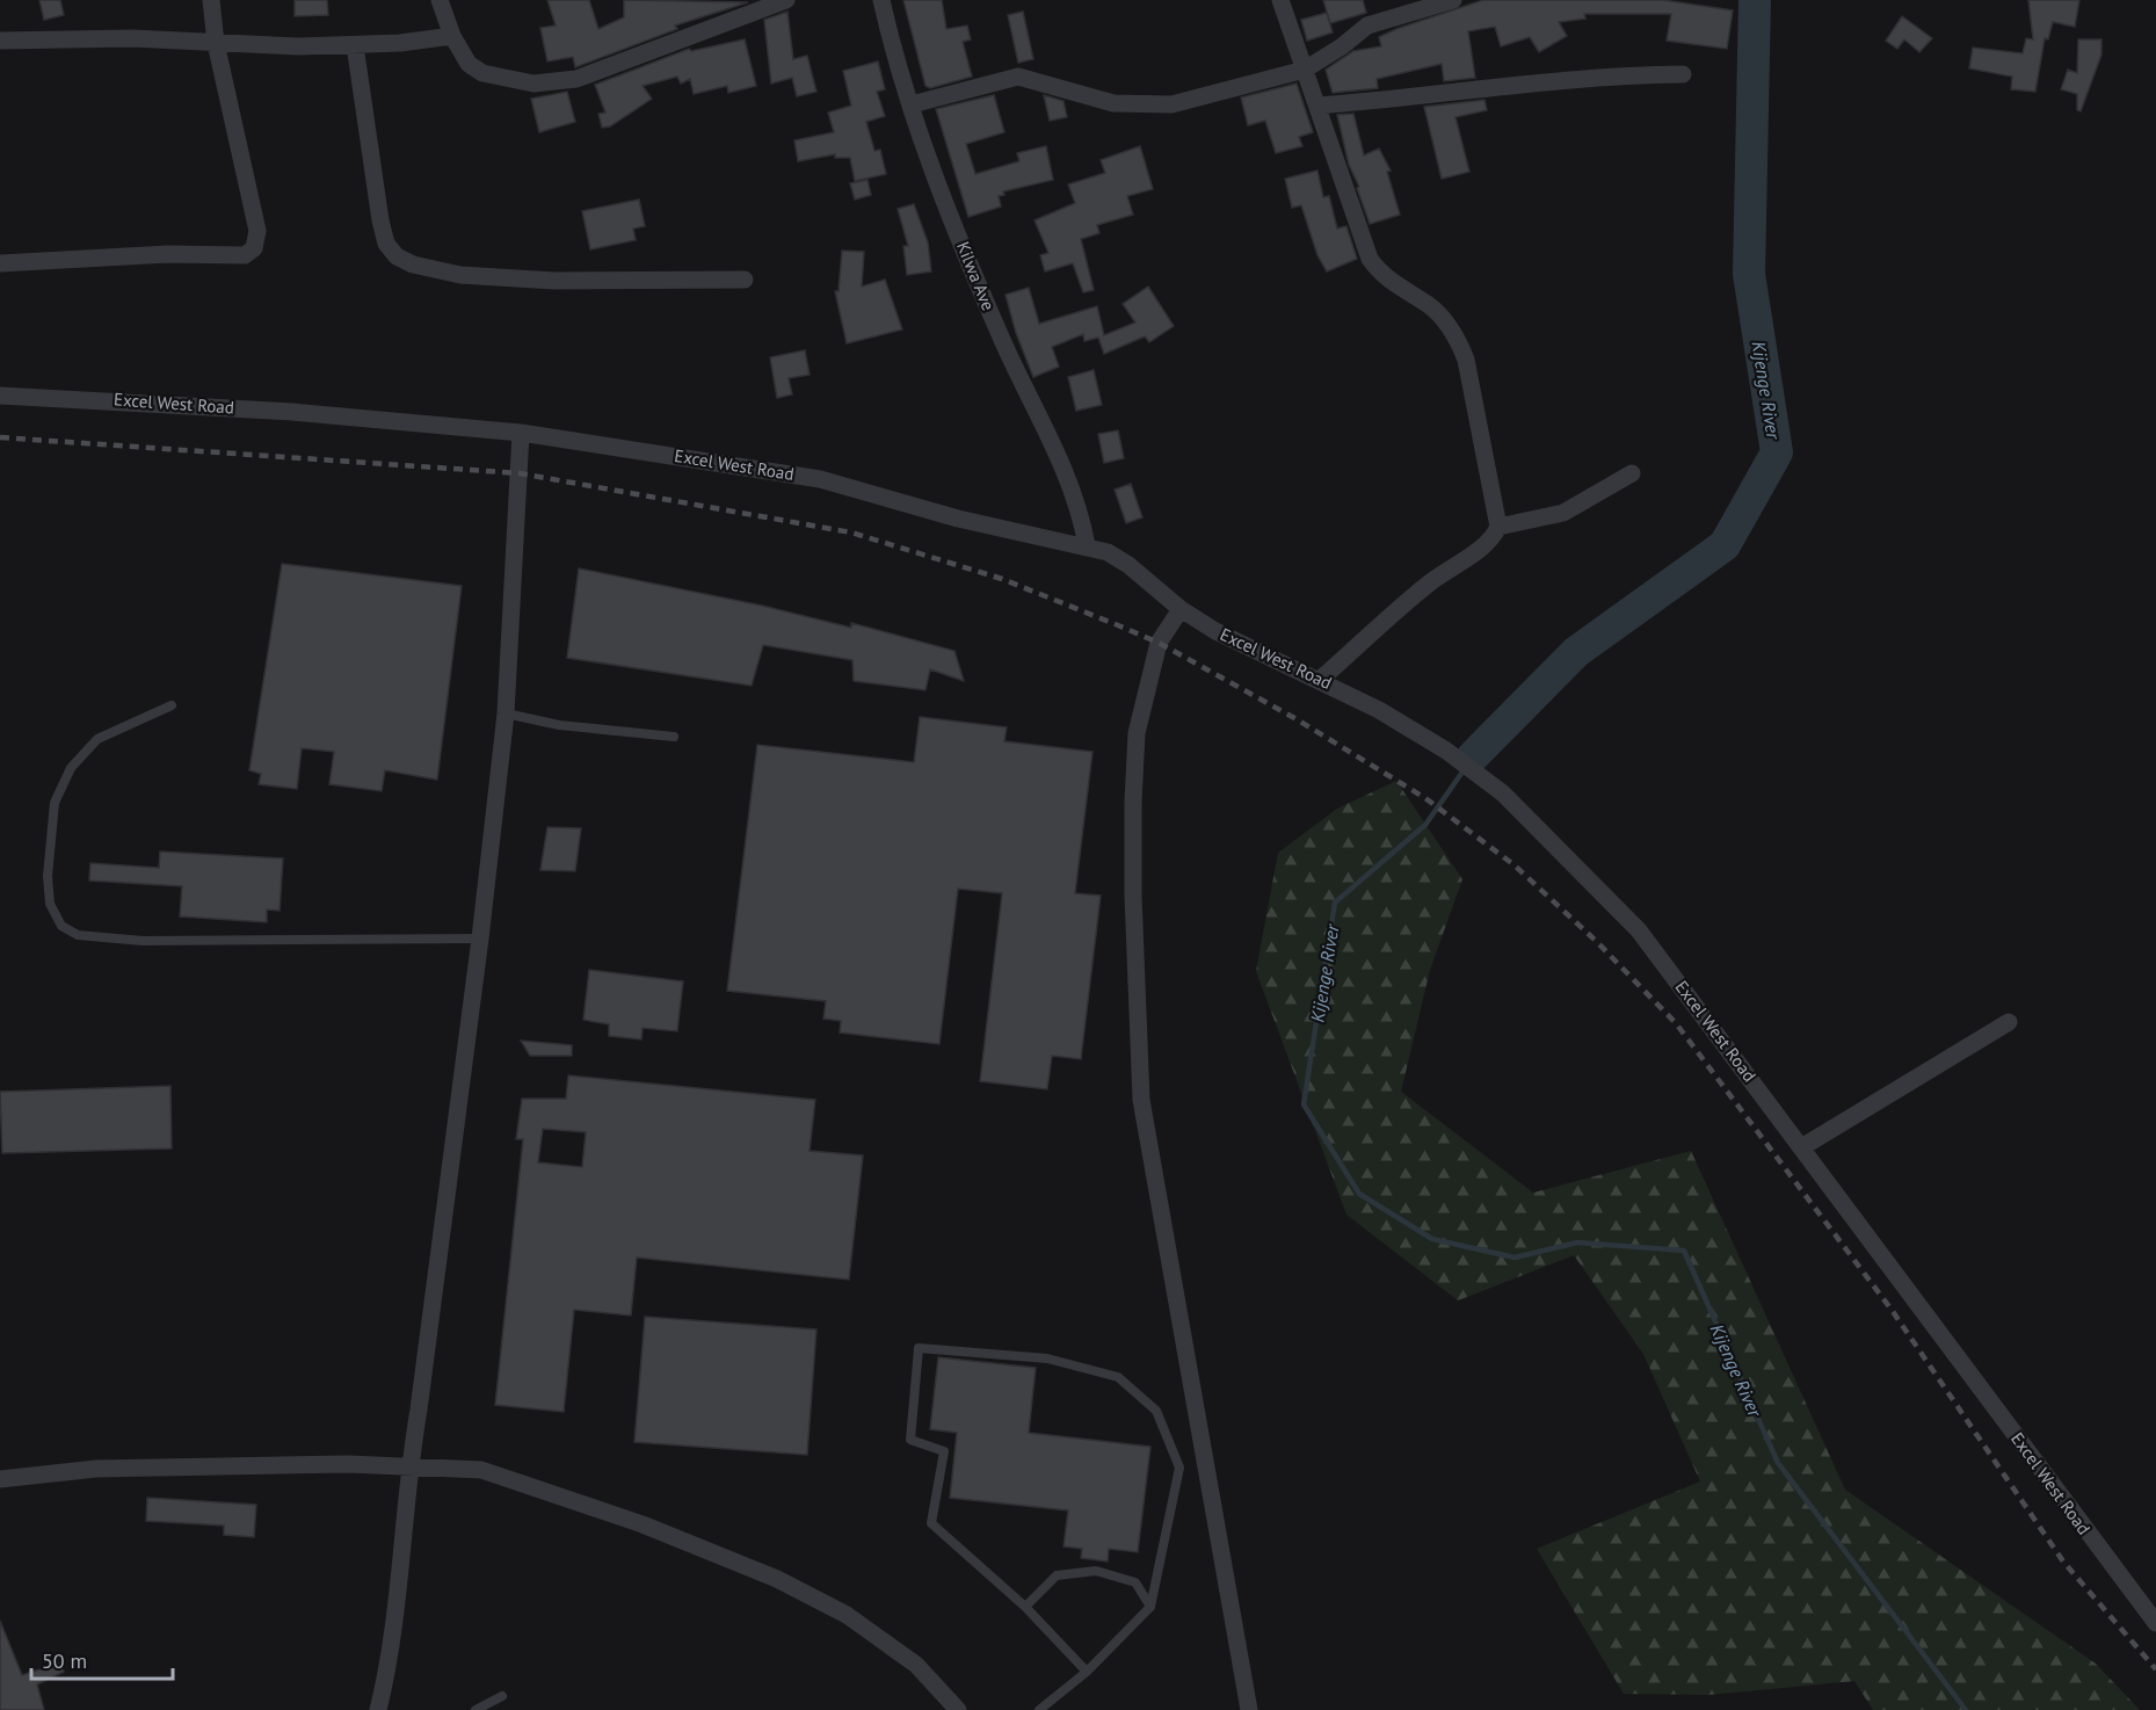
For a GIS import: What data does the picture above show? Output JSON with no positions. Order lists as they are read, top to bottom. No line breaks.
{"streets":{"street":["Kilwa Ave","Excel West Road"]},"crossings":[["Kilwa Ave","Excel West Road"]],"water":["Kijenge River"],"scale_bar":"50 m"}
